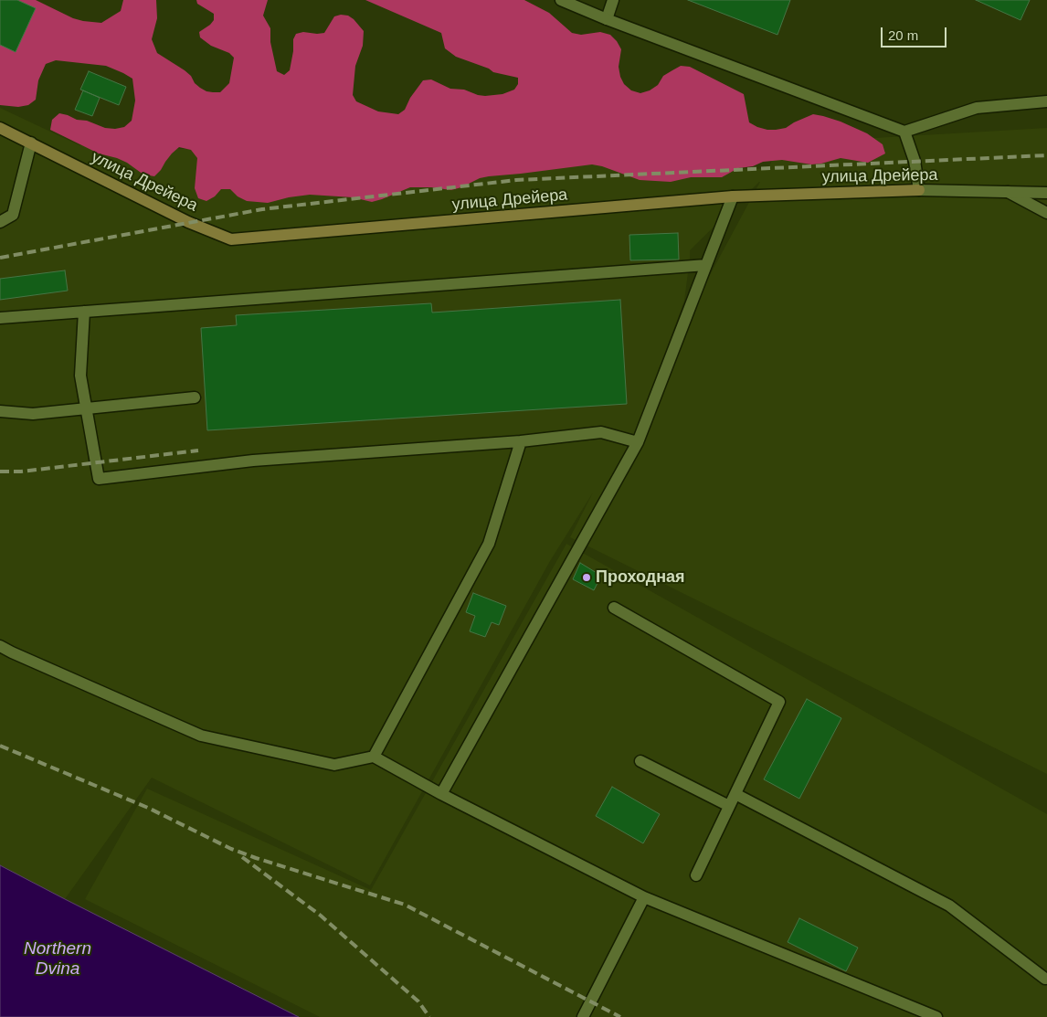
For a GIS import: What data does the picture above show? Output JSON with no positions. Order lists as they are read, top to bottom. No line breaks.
{"streets":{"street":["улица Дрейера"]},"water":["Northern Dvina"],"places":["Проходная"],"scale_bar":"20 m"}
